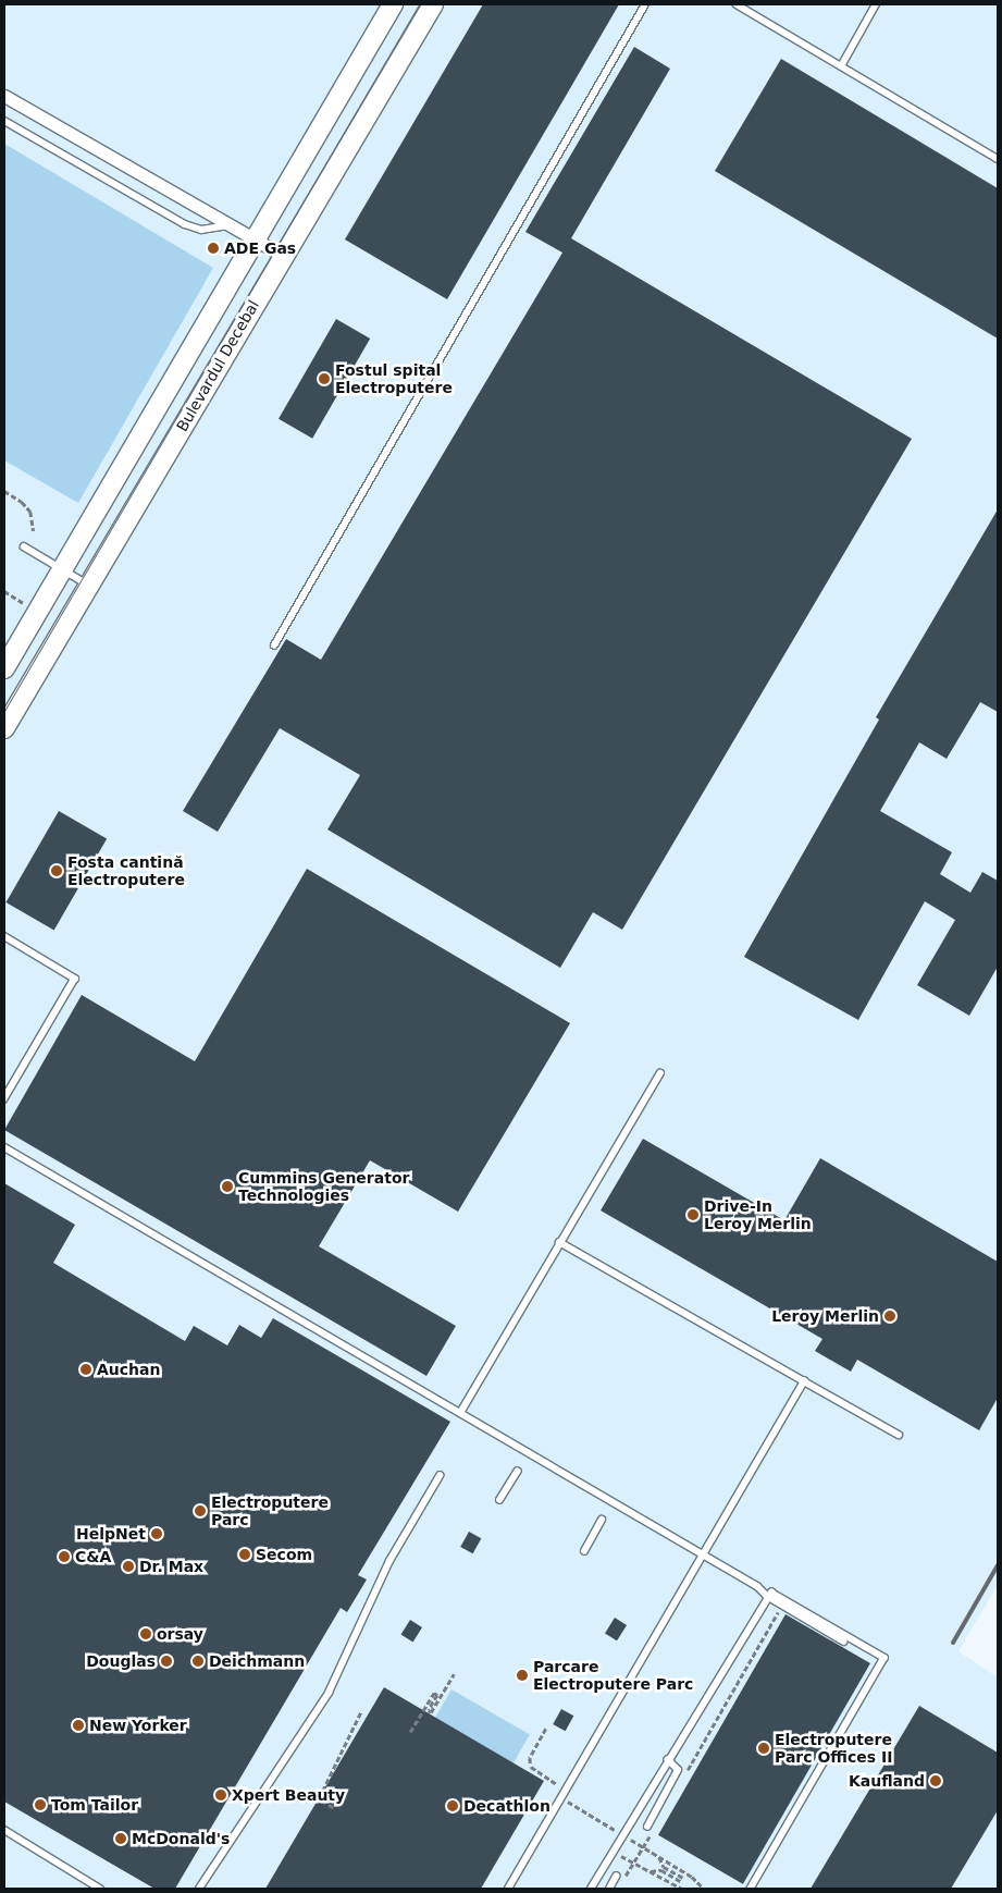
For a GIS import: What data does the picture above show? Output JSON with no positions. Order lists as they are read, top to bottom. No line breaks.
{"streets":{"main road":["Bulevardul Decebal"]},"places":["ADE Gas","Fostul spital Electroputere","Fosta cantină Electroputere","Cummins Generator Technologies","Drive-In Leroy Merlin","Leroy Merlin","Auchan","Electroputere Parc","HelpNet","Secom","C&A","Dr. Max","orsay","Douglas","Deichmann","Parcare Electroputere Parc","New Yorker","Electroputere Parc Offices II","Kaufland","Xpert Beauty","Tom Tailor","Decathlon","McDonald's"]}
